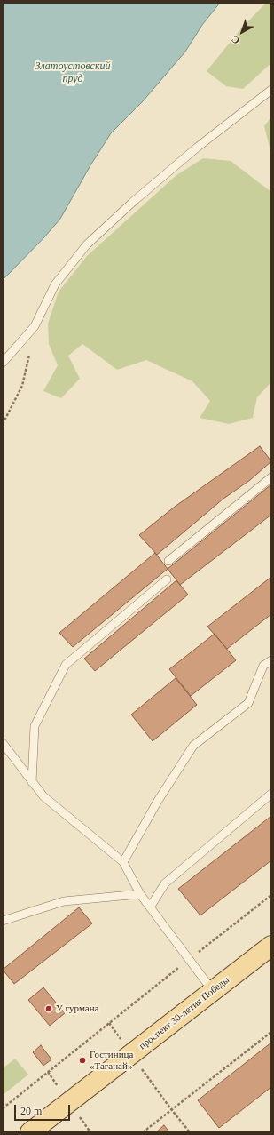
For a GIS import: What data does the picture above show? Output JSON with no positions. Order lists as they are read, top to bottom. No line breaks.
{"streets":{"main road":["проспект 30-летия Победы"]},"water":["Златоустовский пруд"],"places":["У гурмана","Гостиница «Таганай»"],"scale_bar":"20 m","north":"bottom left"}
